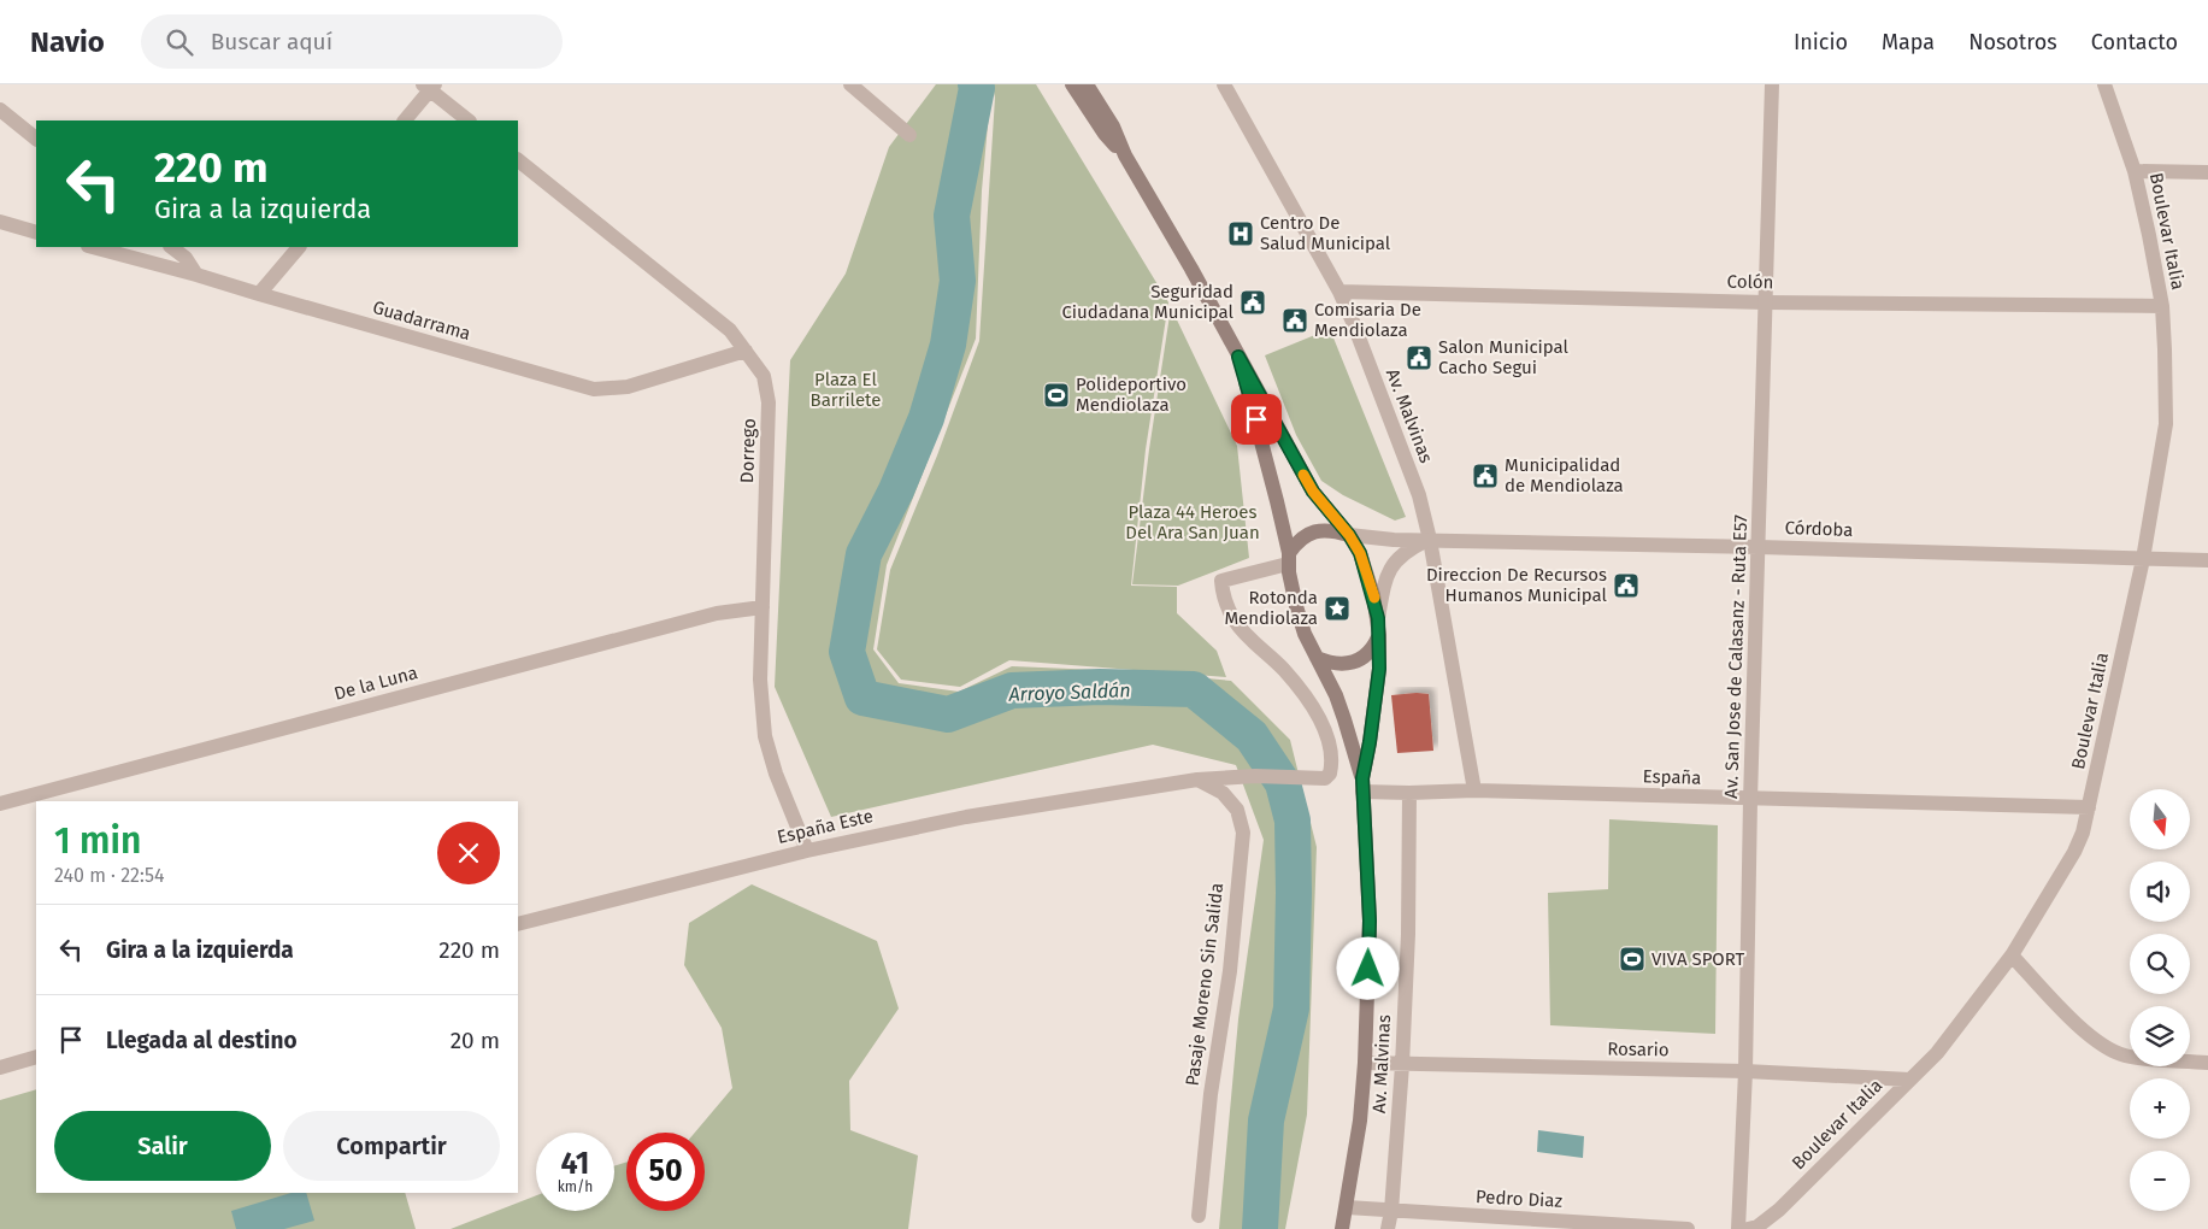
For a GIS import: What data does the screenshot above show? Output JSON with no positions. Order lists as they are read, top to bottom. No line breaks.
{"streets":{"street":["Boulevar Italia","Colón","Guadarrama","Av. Malvinas","Dorrego","Córdoba","Av. San Jose de Calasanz - Ruta E57","De la Luna","España","España Este","Pasaje Moreno Sin Salida","Rosario","Pedro Diaz"]},"crossings":[["Boulevar Italia","Colón"],["Boulevar Italia","Córdoba"],["Boulevar Italia","España"],["Boulevar Italia","Rosario"],["Colón","Av. Malvinas"],["Colón","Av. San Jose de Calasanz - Ruta E57"],["Guadarrama","Dorrego"],["Av. Malvinas","Córdoba"],["Av. Malvinas","España"],["Av. Malvinas","Rosario"],["Av. Malvinas","Pedro Diaz"],["Dorrego","De la Luna"],["Dorrego","España Este"],["Córdoba","Av. San Jose de Calasanz - Ruta E57"],["Córdoba","España Este"],["Av. San Jose de Calasanz - Ruta E57","España"],["Av. San Jose de Calasanz - Ruta E57","Rosario"],["España Este","Pasaje Moreno Sin Salida"]],"water":["Arroyo Saldán"],"parks":["Plaza El Barrilete","Plaza 44 Heroes Del Ara San Juan"],"places":{"hospital":["Centro De Salud Municipal"],"public building":["Seguridad Ciudadana Municipal","Comisaria De Mendiolaza","Salon Municipal Cacho Segui","Municipalidad de Mendiolaza","Direccion De Recursos Humanos Municipal"],"sports":["Polideportivo Mendiolaza","VIVA SPORT"],"place":["Rotonda Mendiolaza"]},"north":"bottom","page":{"header":"Navio","search":"Buscar aquí","nav":["Inicio","Mapa","Nosotros","Contacto"],"turn":["220 m","Gira a la izquierda"],"map_buttons":["+","−"],"heading":["1 min","240 m · 22:54"],"list":[{"name":"Gira a la izquierda","value":"220 m"},{"name":"Llegada al destino","value":"20 m"}],"buttons":["Salir","Compartir"],"speed":"41 km/h","limit":"50"}}
